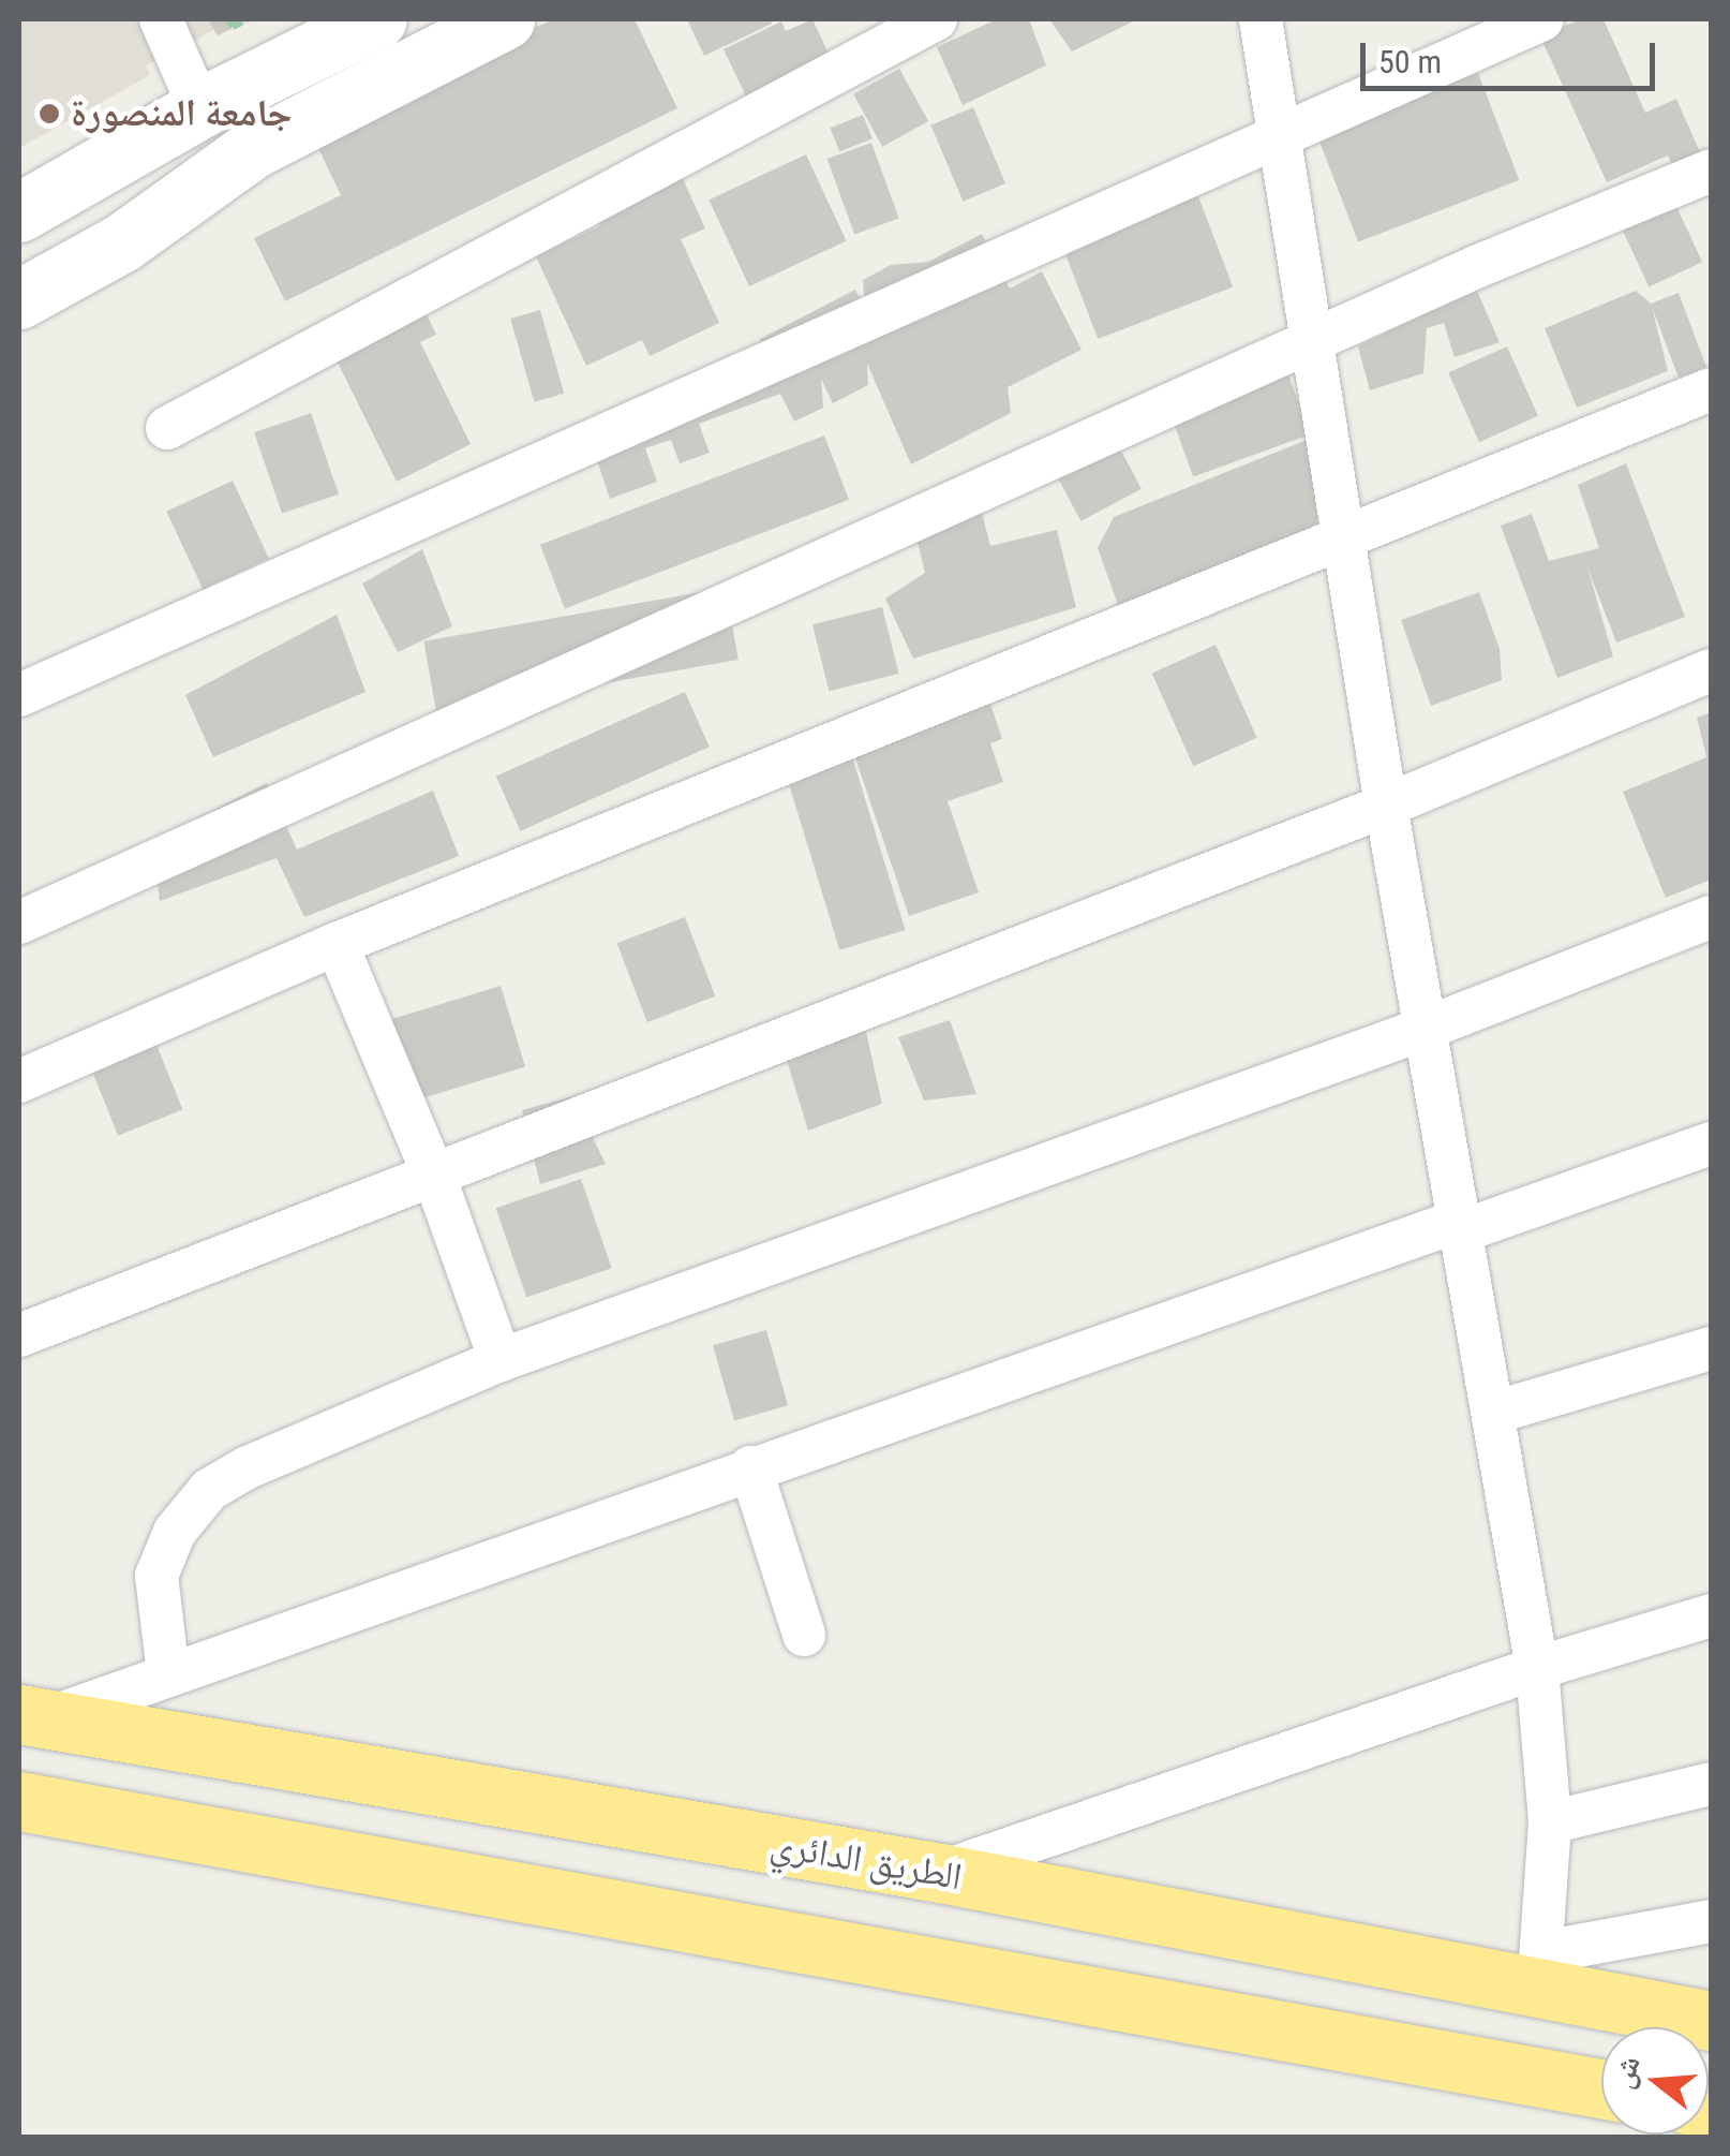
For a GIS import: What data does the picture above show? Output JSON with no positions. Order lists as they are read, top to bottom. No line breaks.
{"streets":{"highway":["الطريق الدائري"]},"places":["جامعة المنصورة"],"scale_bar":"50 m","north":"left"}
